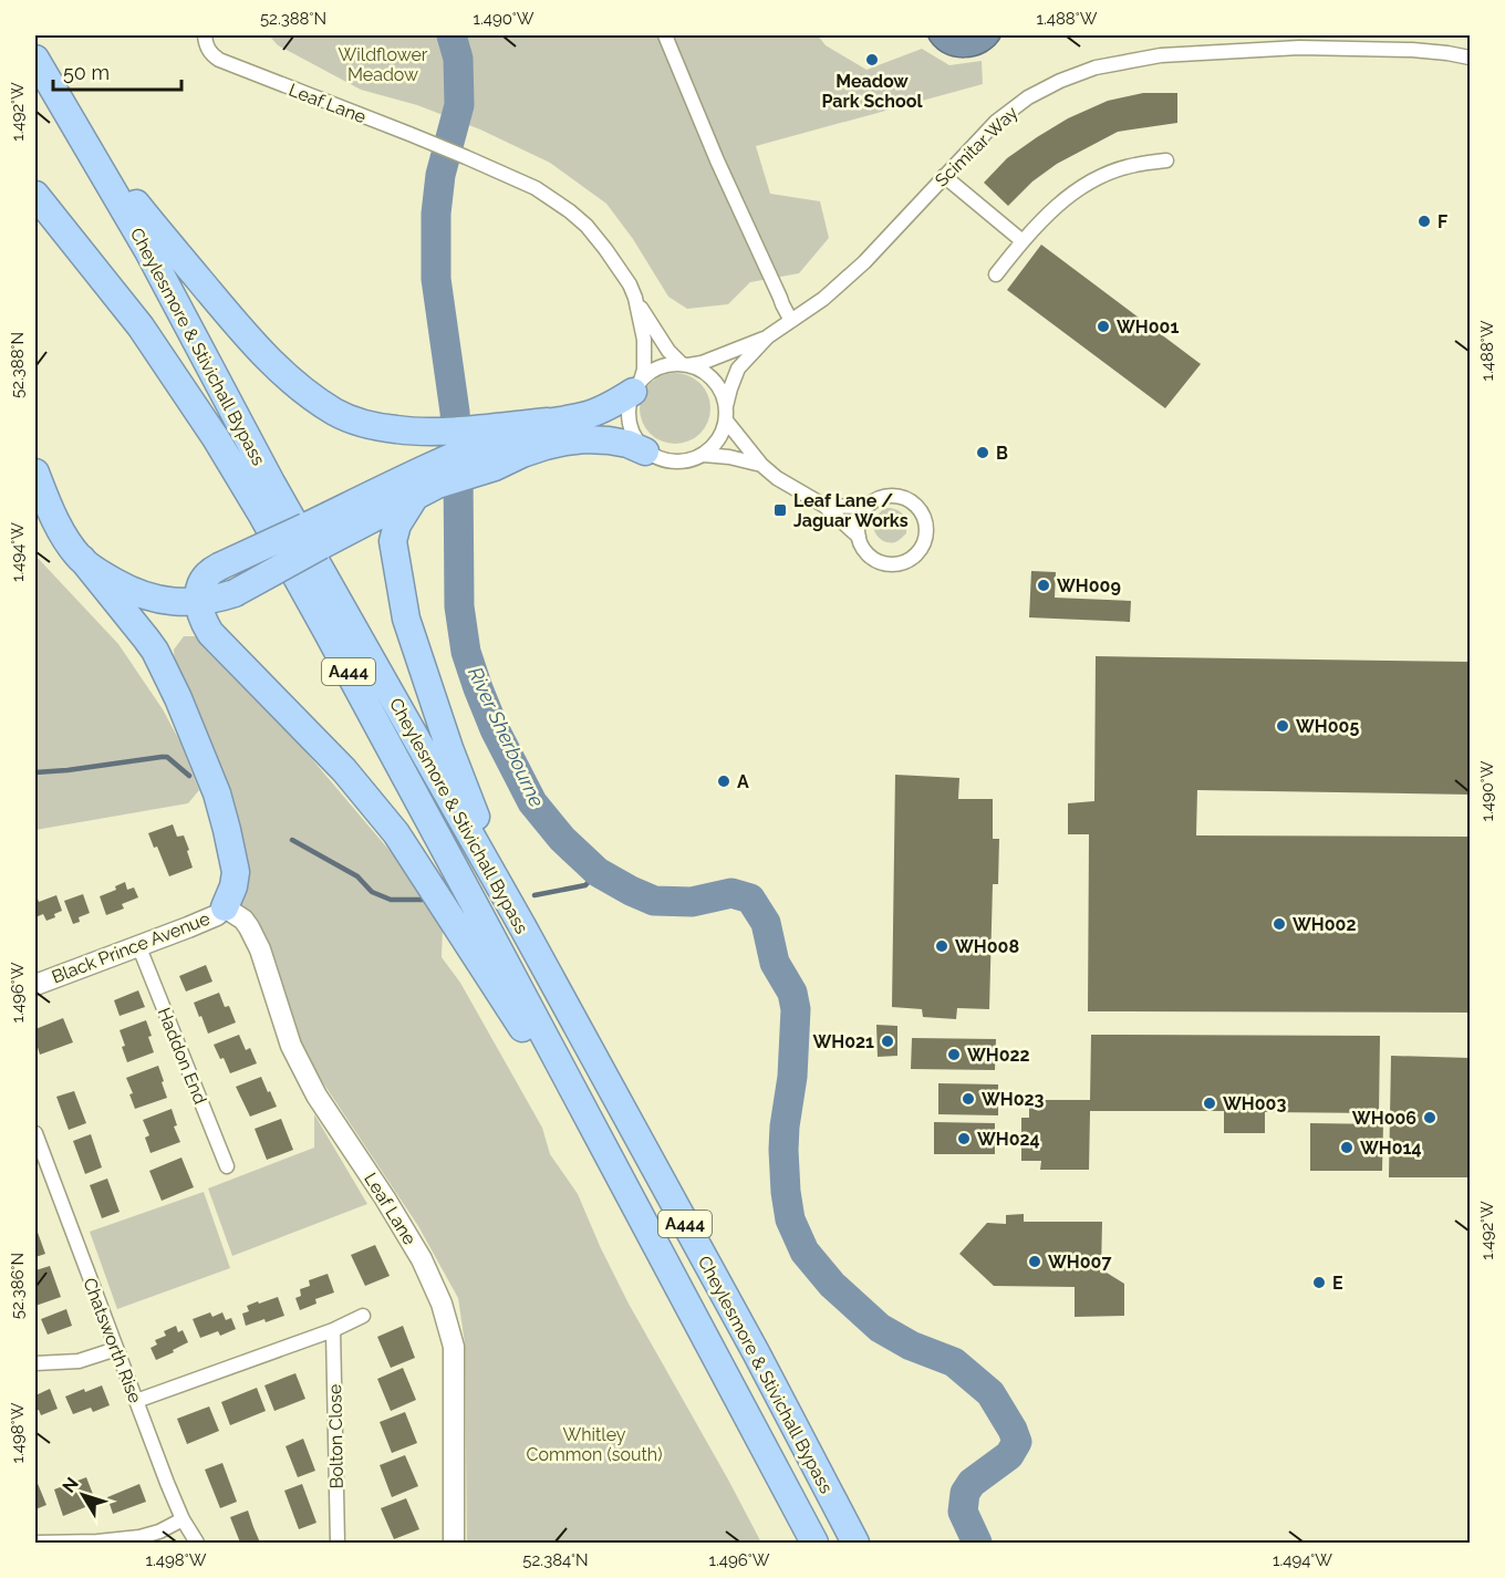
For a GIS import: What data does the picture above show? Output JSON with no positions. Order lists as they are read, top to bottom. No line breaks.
{"streets":{"highway":["Cheylesmore & Stivichall Bypass","A444"],"street":["Leaf Lane","Scimitar Way","Black Prince Avenue","Haddon End","Chatsworth Rise","Bolton Close"]},"crossings":[["Leaf Lane","Black Prince Avenue"],["Black Prince Avenue","Haddon End"]],"water":["River Sherbourne"],"parks":["Wildflower Meadow","Whitley Common (south)"],"places":{"other":["Meadow Park School","F","WH001","B","WH009","WH005","A","WH002","WH008","WH021","WH022","WH023","WH003","WH006","WH024","WH014","WH007","E"],"transit":["Leaf Lane / Jaguar Works"]},"scale_bar":"50 m","north":"top left","coordinates":["52.388°N","1.490°W","1.488°W","1.492°W","1.494°W","1.496°W","52.386°N","1.498°W","52.384°N"]}
